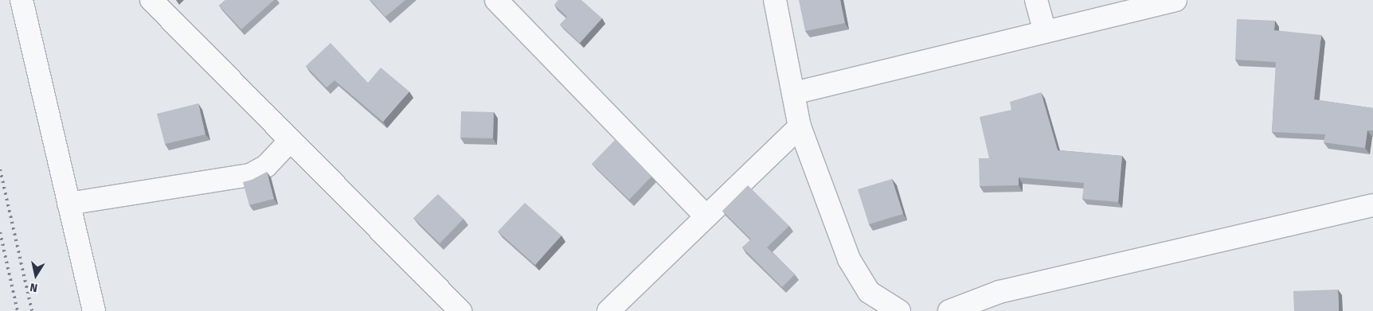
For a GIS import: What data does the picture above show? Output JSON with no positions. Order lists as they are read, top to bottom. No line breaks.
{"north":"bottom"}
